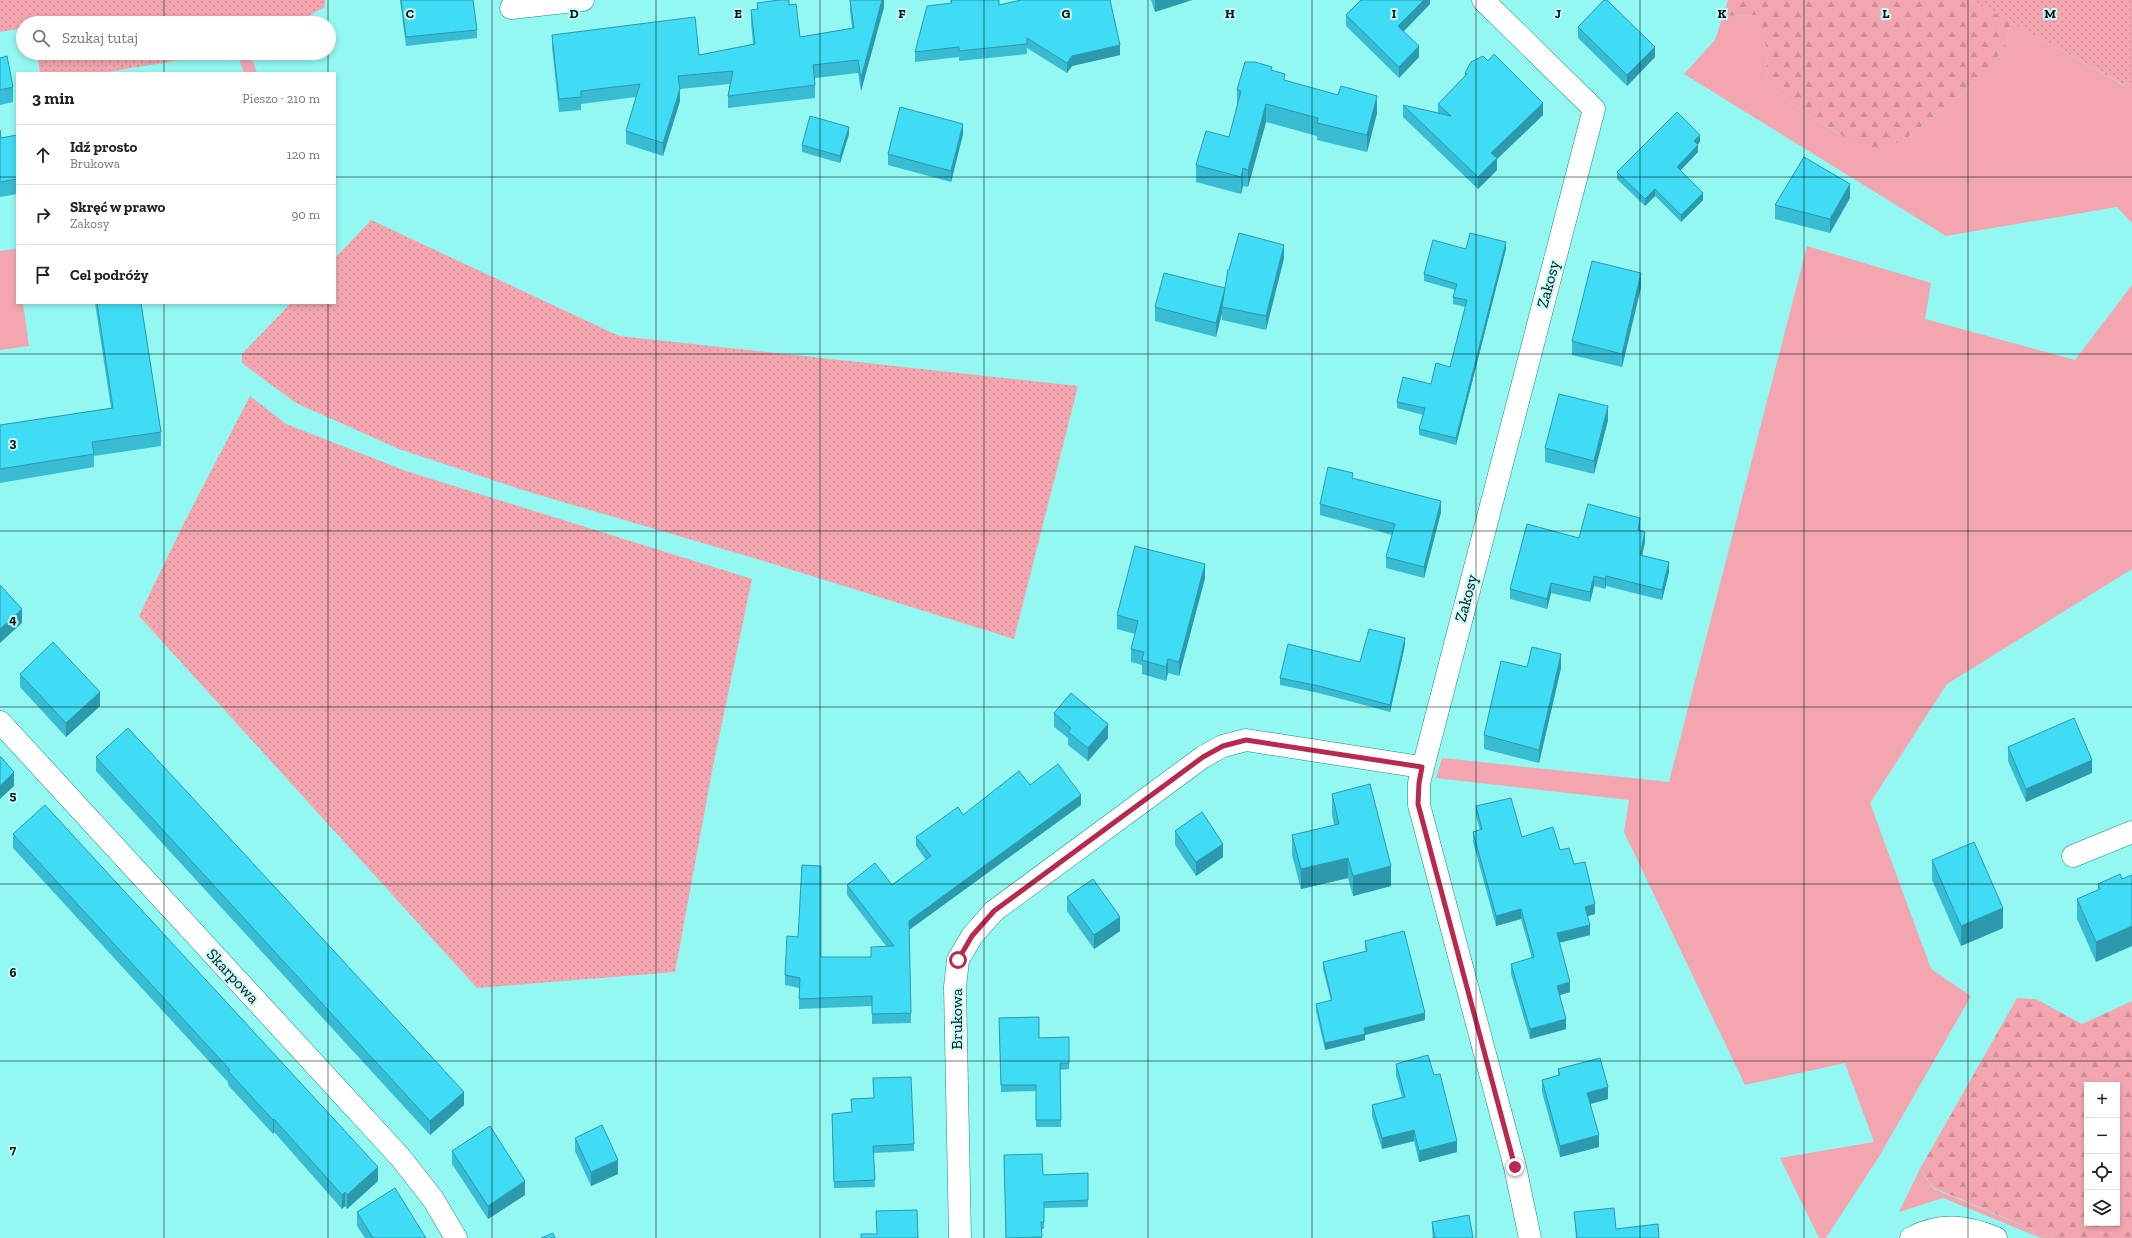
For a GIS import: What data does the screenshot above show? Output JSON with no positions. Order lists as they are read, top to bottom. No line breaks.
{"streets":{"street":["Zakosy","Skarpowa","Brukowa"]},"crossings":[["Zakosy","Brukowa"]],"page":{"search":"Szukaj tutaj","heading":["3 min","Pieszo · 210 m"],"list":[["Idź prosto","Brukowa","120 m"],["Skręć w prawo","Zakosy","90 m"],"Cel podróży"],"map_buttons":["+","−"]},"grid":{"columns":["C","D","E","F","G","H","I","J","K","L","M"],"rows":["3","4","5","6","7"]}}
